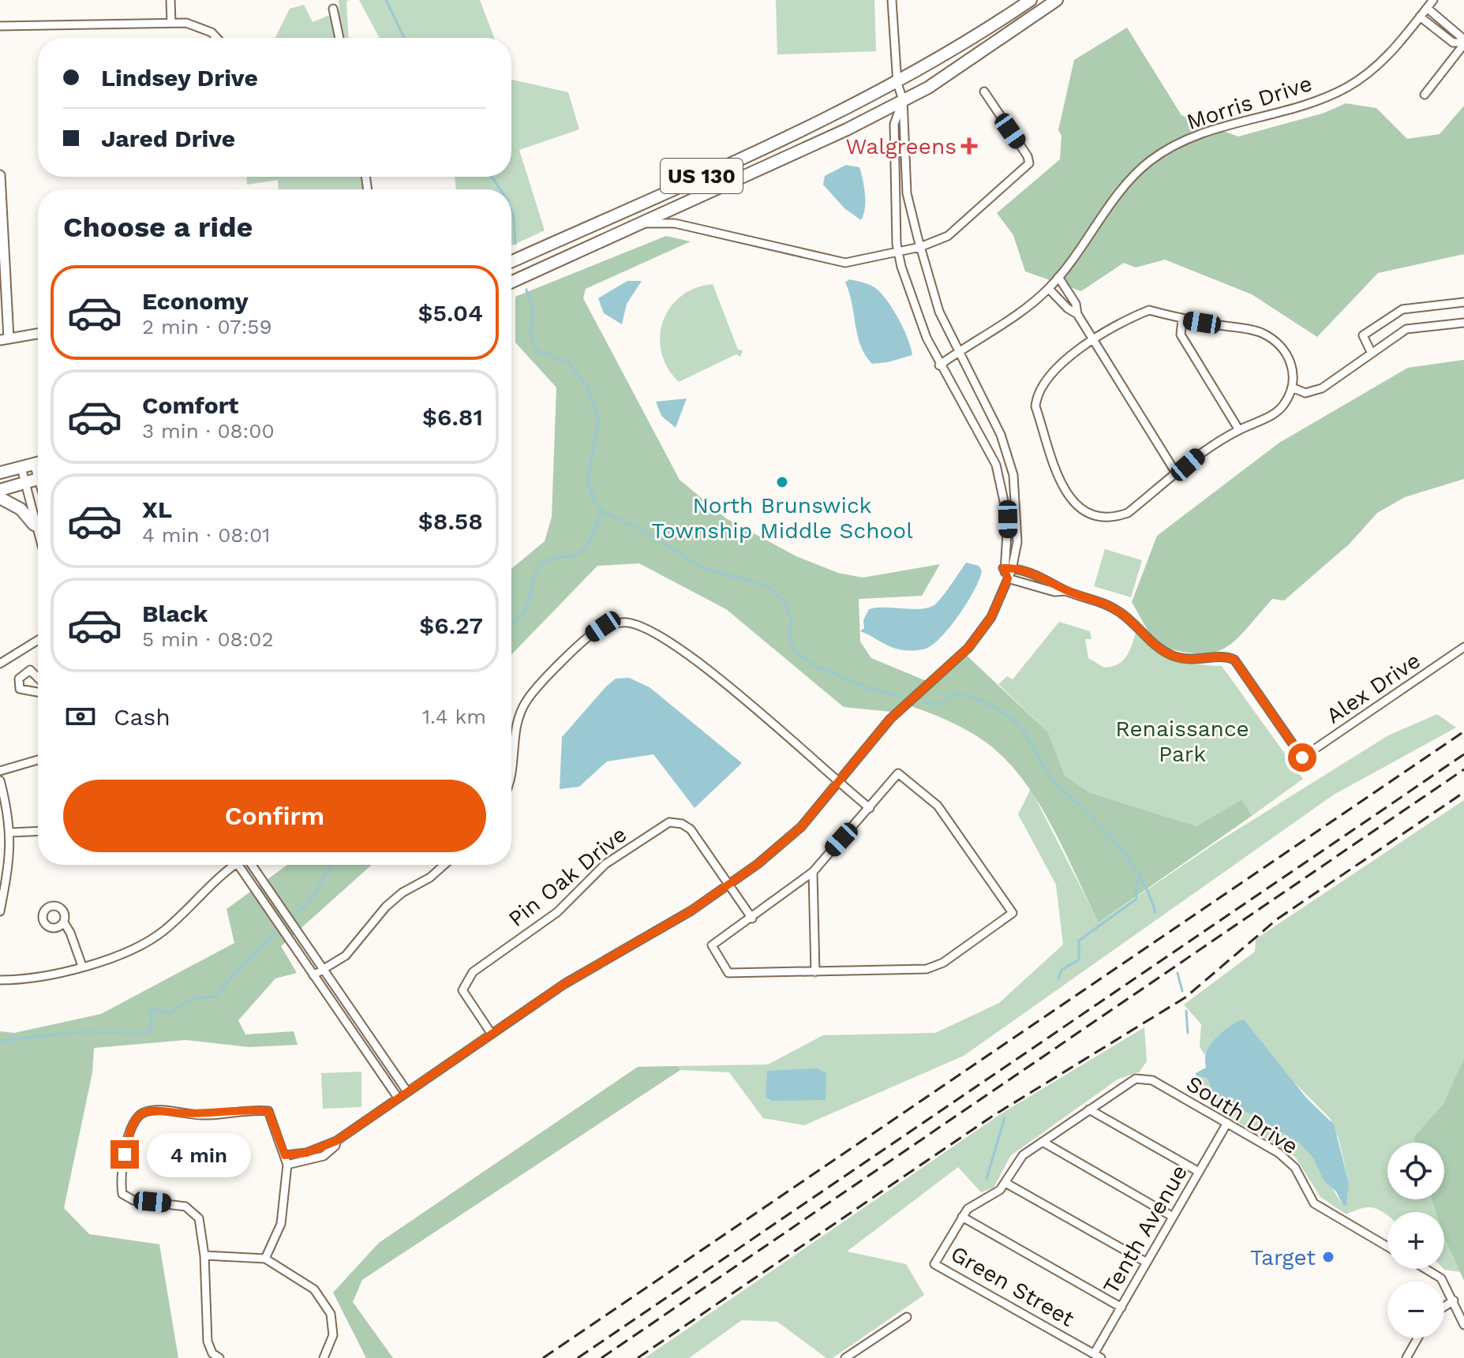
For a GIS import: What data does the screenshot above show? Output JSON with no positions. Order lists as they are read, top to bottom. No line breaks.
{"streets":{"highway":["US 130"],"street":["Morris Drive","Alex Drive","Pin Oak Drive","South Drive","Tenth Avenue","Green Street"]},"crossings":[["South Drive","Tenth Avenue"],["South Drive","Green Street"],["Tenth Avenue","Green Street"]],"parks":["Renaissance Park"],"places":{"health":["Walgreens"],"other":["North Brunswick Township Middle School","Target"]},"page":{"banner":["Lindsey Drive","Jared Drive"],"heading":"Choose a ride","list":[{"name":"Economy","note":"2 min · 07:59","value":"$5.04"},{"name":"Comfort","note":"3 min · 08:00","value":"$6.81"},{"name":"XL","note":"4 min · 08:01","value":"$8.58"},{"name":"Black","note":"5 min · 08:02","value":"$6.27"}],"pay":["Cash","1.4 km"],"buttons":"Confirm","bubble":"4 min","map_buttons":["+","−"]}}
